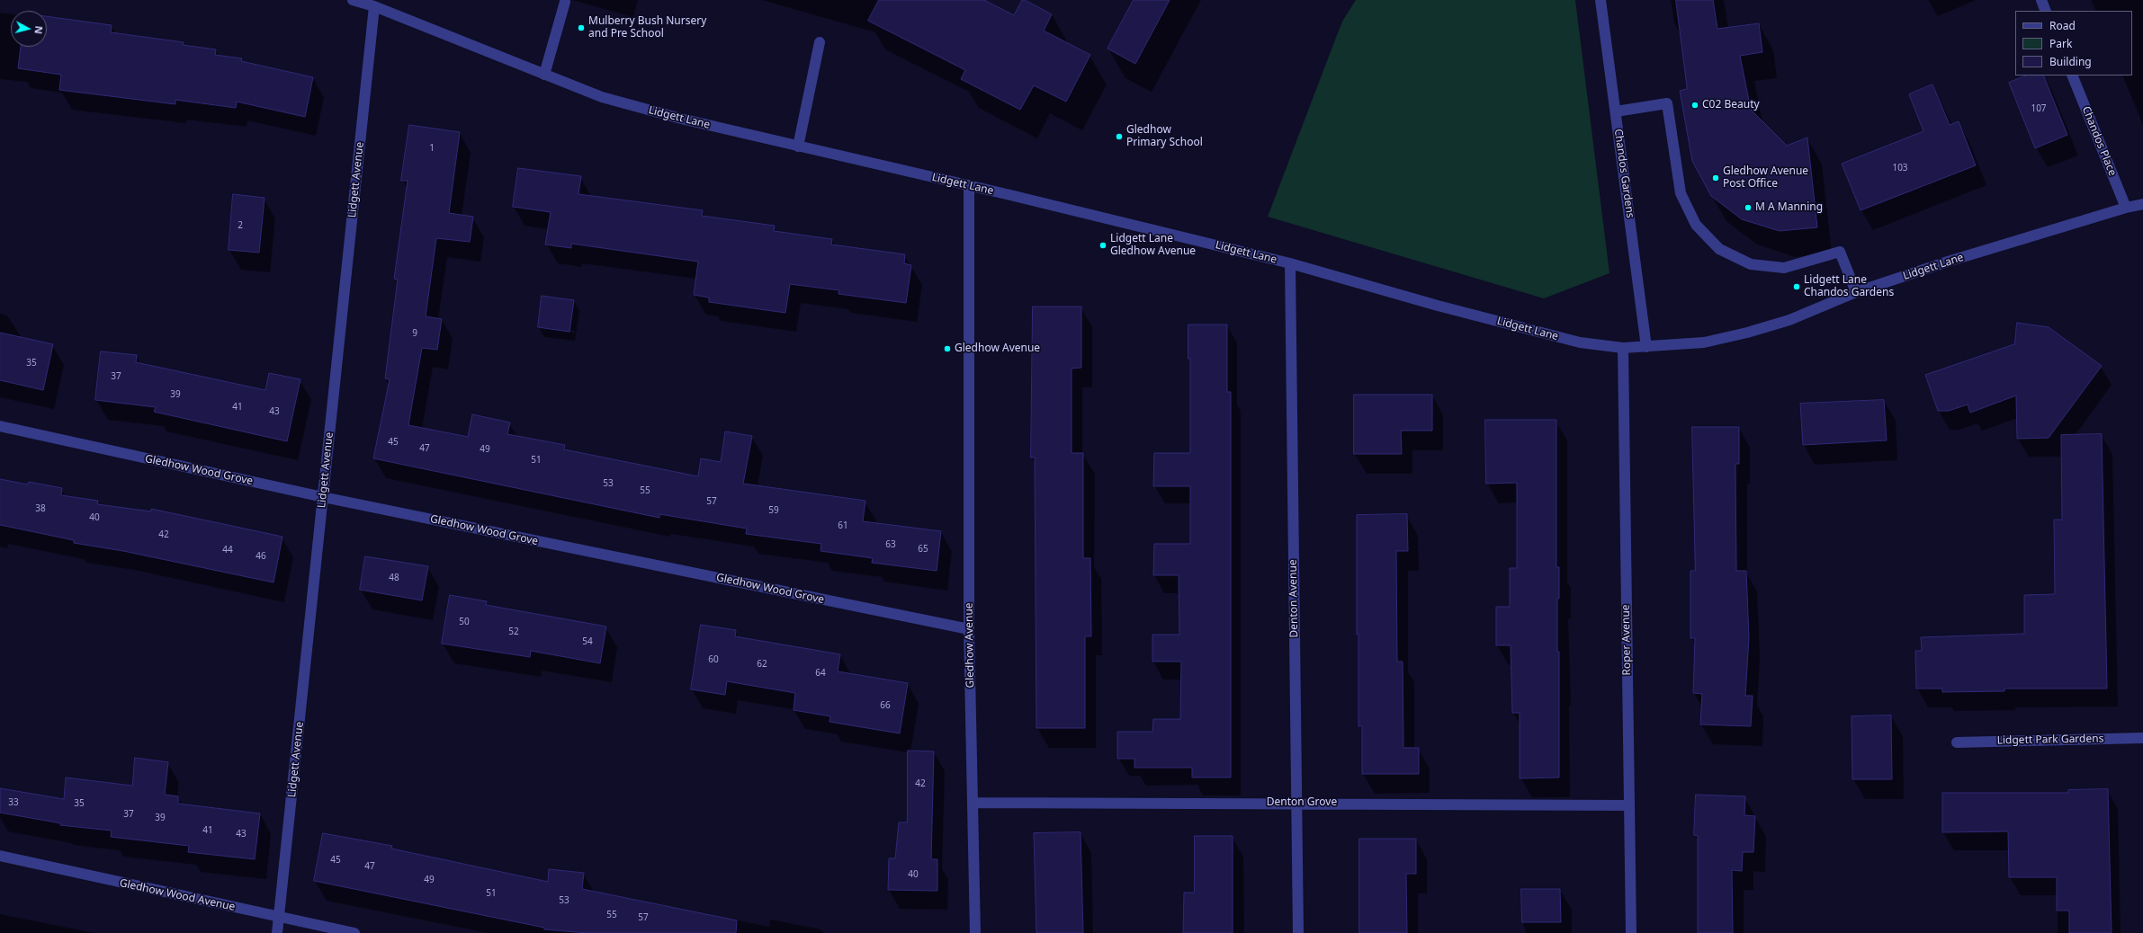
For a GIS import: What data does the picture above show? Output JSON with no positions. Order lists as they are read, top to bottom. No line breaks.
{"streets":{"street":["Lidgett Lane","Chandos Place","Chandos Gardens","Lidgett Avenue","Gledhow Wood Grove","Denton Avenue","Roper Avenue","Gledhow Avenue","Lidgett Park Gardens","Denton Grove","Gledhow Wood Avenue"]},"crossings":[["Lidgett Lane","Chandos Place"],["Lidgett Lane","Chandos Gardens"],["Lidgett Lane","Lidgett Avenue"],["Lidgett Lane","Denton Avenue"],["Lidgett Lane","Roper Avenue"],["Lidgett Lane","Gledhow Avenue"],["Lidgett Avenue","Gledhow Wood Grove"],["Lidgett Avenue","Gledhow Wood Avenue"],["Gledhow Wood Grove","Gledhow Avenue"],["Denton Avenue","Denton Grove"],["Roper Avenue","Denton Grove"],["Gledhow Avenue","Denton Grove"]],"places":["Mulberry Bush Nursery and Pre School","C02 Beauty","Gledhow Primary School","Gledhow Avenue Post Office","M A Manning","Lidgett Lane Gledhow Avenue","Lidgett Lane Chandos Gardens","Gledhow Avenue"],"house_numbers":["107","1","103","2","9","35","37","39","41","43","45","47","49","51","53","55","57","38","59","40","61","42","63","65","44","46","48","50","52","54","60","62","64","66","42","33","35","37","39","41","43","45","47","40","49","51","53","55","57"],"legend":["Road","Park","Building"],"north":"right"}
